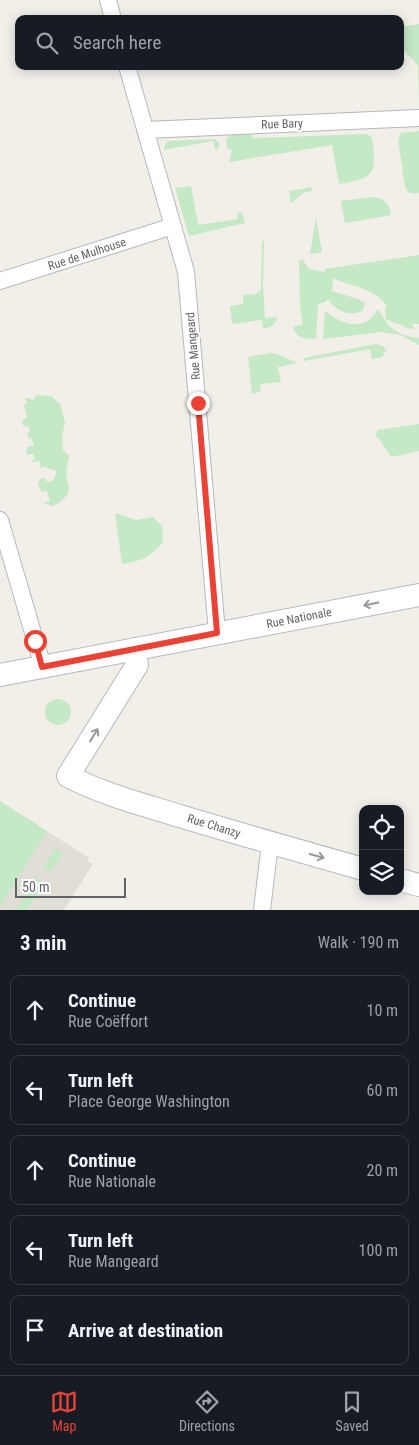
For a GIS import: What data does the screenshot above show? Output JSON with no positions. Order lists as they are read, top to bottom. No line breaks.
{"streets":{"main road":["Rue Nationale","Rue Chanzy"],"street":["Rue Bary","Rue de Mulhouse","Rue Mangeard"]},"crossings":[["Rue Bary","Rue Mangeard"],["Rue de Mulhouse","Rue Mangeard"],["Rue Mangeard","Rue Nationale"],["Rue Nationale","Rue Chanzy"]],"one_way":["Rue Nationale"],"scale_bar":"50 m","page":{"search":"Search here","scale":"50 m","heading":["3 min","Walk · 190 m"],"list":[["Continue","Rue Coëffort","10 m"],["Turn left","Place George Washington","60 m"],["Continue","Rue Nationale","20 m"],["Turn left","Rue Mangeard","100 m"],"Arrive at destination"],"nav":["Map","Directions","Saved"]}}
